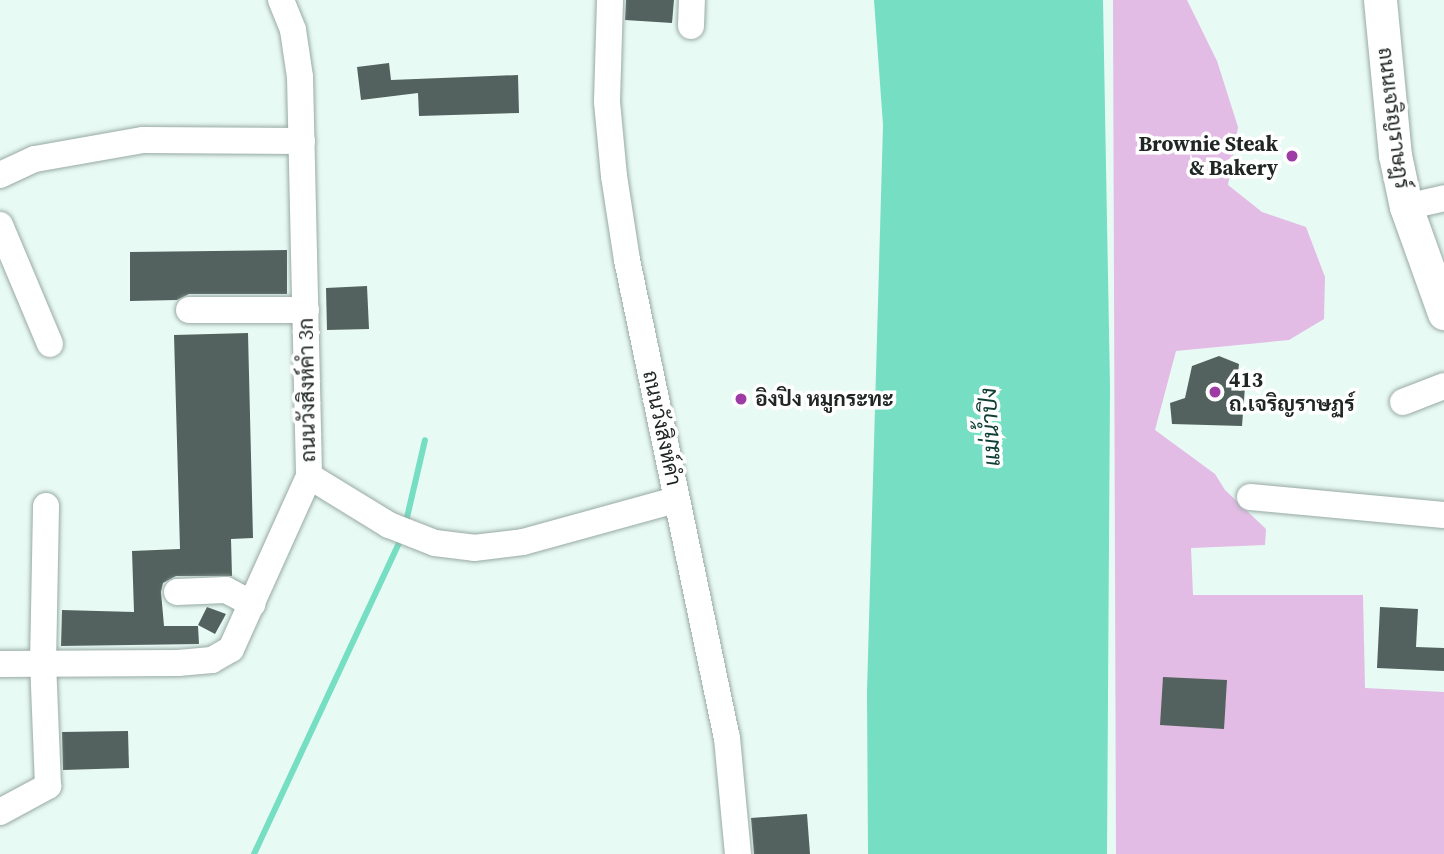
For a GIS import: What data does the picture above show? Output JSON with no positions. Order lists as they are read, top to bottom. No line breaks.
{"streets":{"main road":["ถนนเจริญราษฎร์"],"street":["ถนนวังสิงห์คำ 3ก","ถนนวังสิงห์คำ"]},"crossings":[["ถนนวังสิงห์คำ 3ก","ถนนวังสิงห์คำ"]],"water":["แม่น้ำปิง"],"places":["Brownie Steak & Bakery","413 ถ.เจริญราษฏร์","อิงปิง หมูกระทะ"]}
